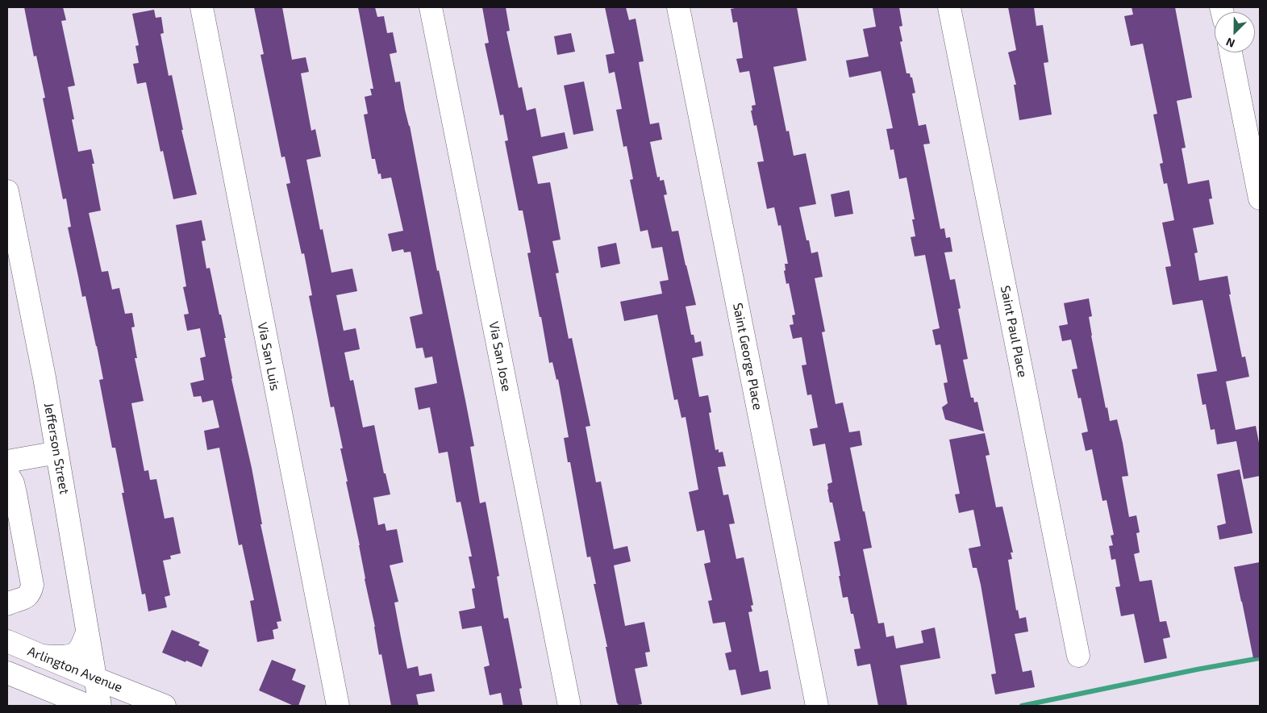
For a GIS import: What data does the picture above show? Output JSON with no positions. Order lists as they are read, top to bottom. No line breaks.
{"streets":{"street":["Saint Paul Place","Via San Luis","Via San Jose","Saint George Place","Jefferson Street","Arlington Avenue"]},"crossings":[["Jefferson Street","Arlington Avenue"]],"north":"bottom left"}
